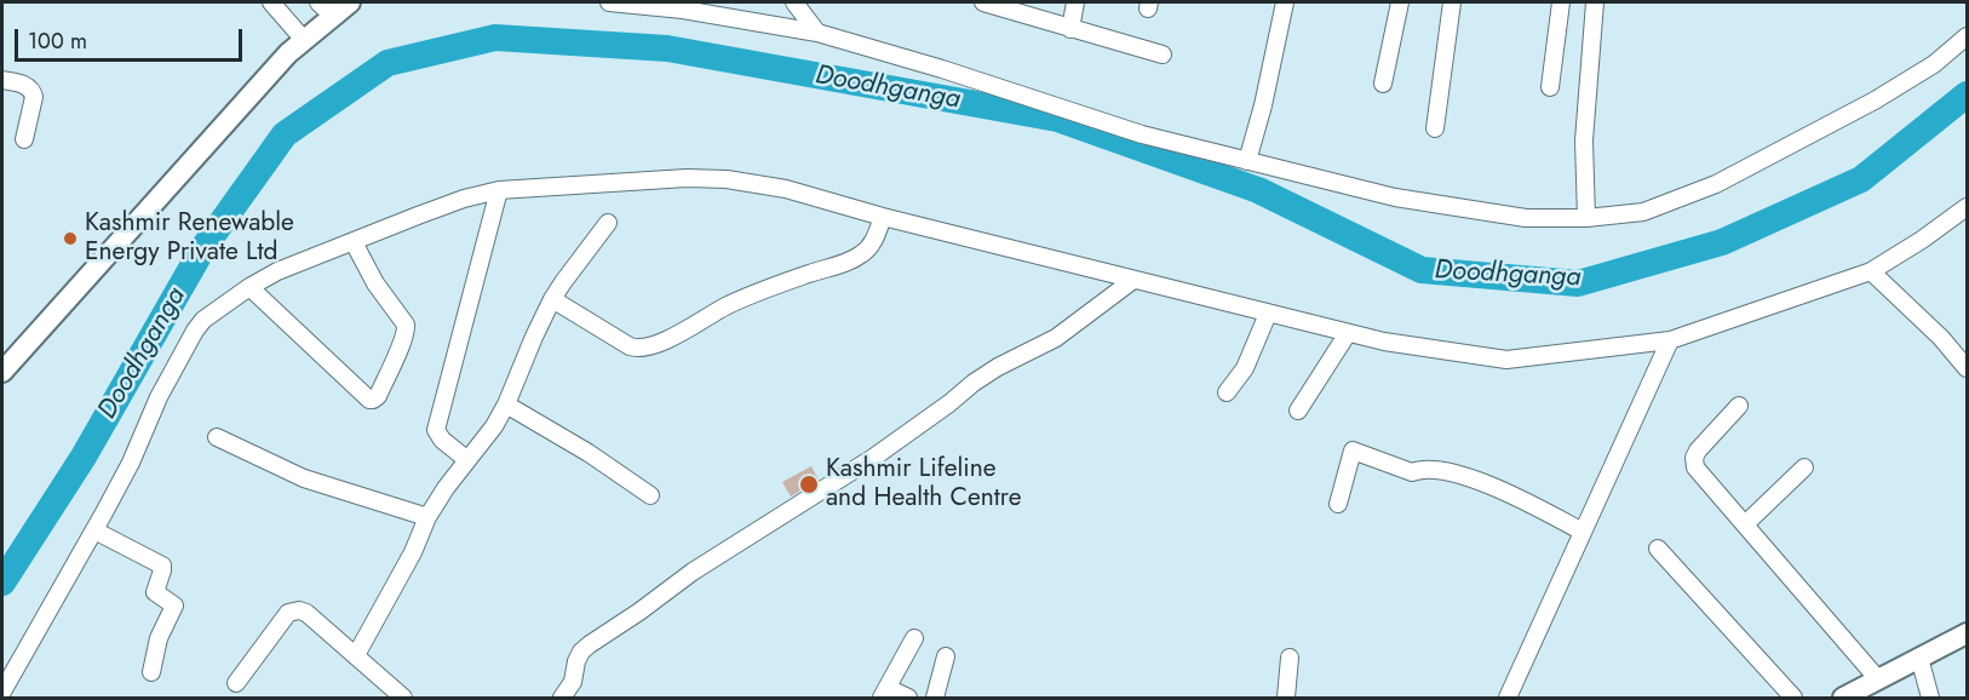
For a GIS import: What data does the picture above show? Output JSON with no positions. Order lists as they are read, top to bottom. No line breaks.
{"water":["Doodhganga"],"places":["Kashmir Renewable Energy Private Ltd","Kashmir Lifeline and Health Centre"],"scale_bar":"100 m"}
